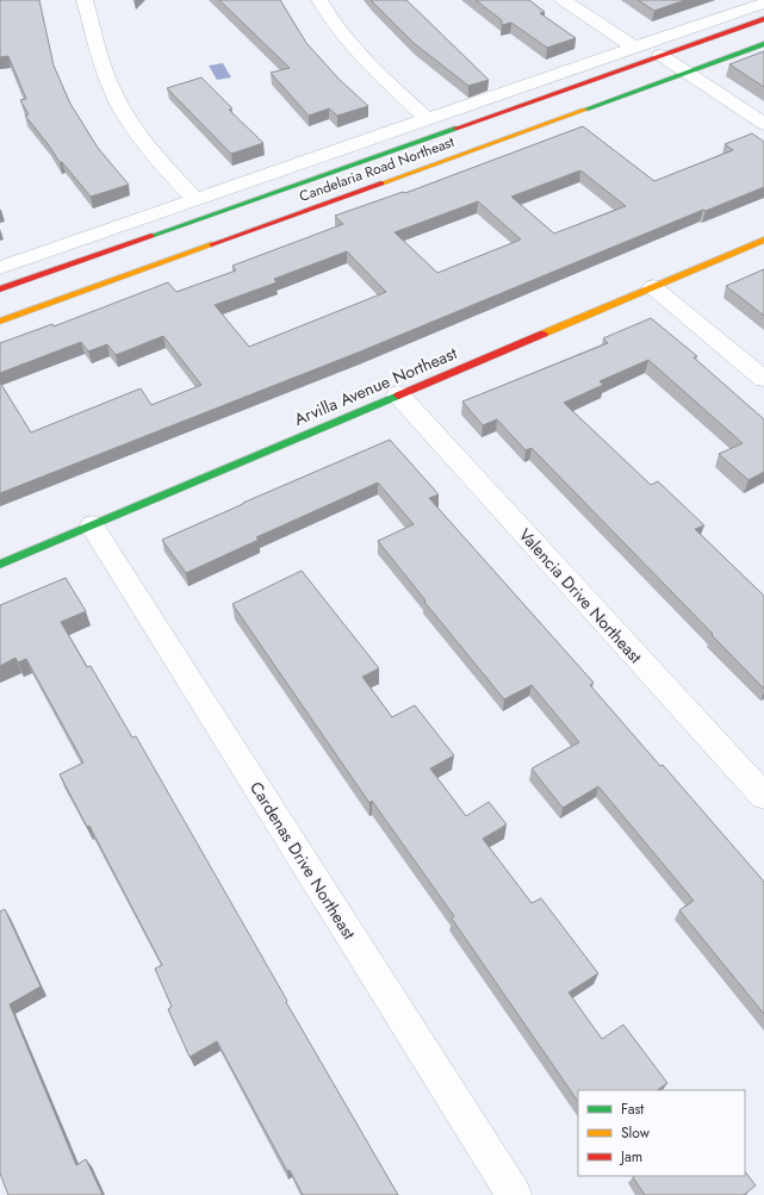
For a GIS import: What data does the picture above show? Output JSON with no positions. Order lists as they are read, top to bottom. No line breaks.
{"streets":{"main road":["Candelaria Road Northeast","Arvilla Avenue Northeast"],"street":["Valencia Drive Northeast","Cardenas Drive Northeast"]},"crossings":[["Arvilla Avenue Northeast","Valencia Drive Northeast"],["Arvilla Avenue Northeast","Cardenas Drive Northeast"]],"legend":["Fast","Slow","Jam"]}
